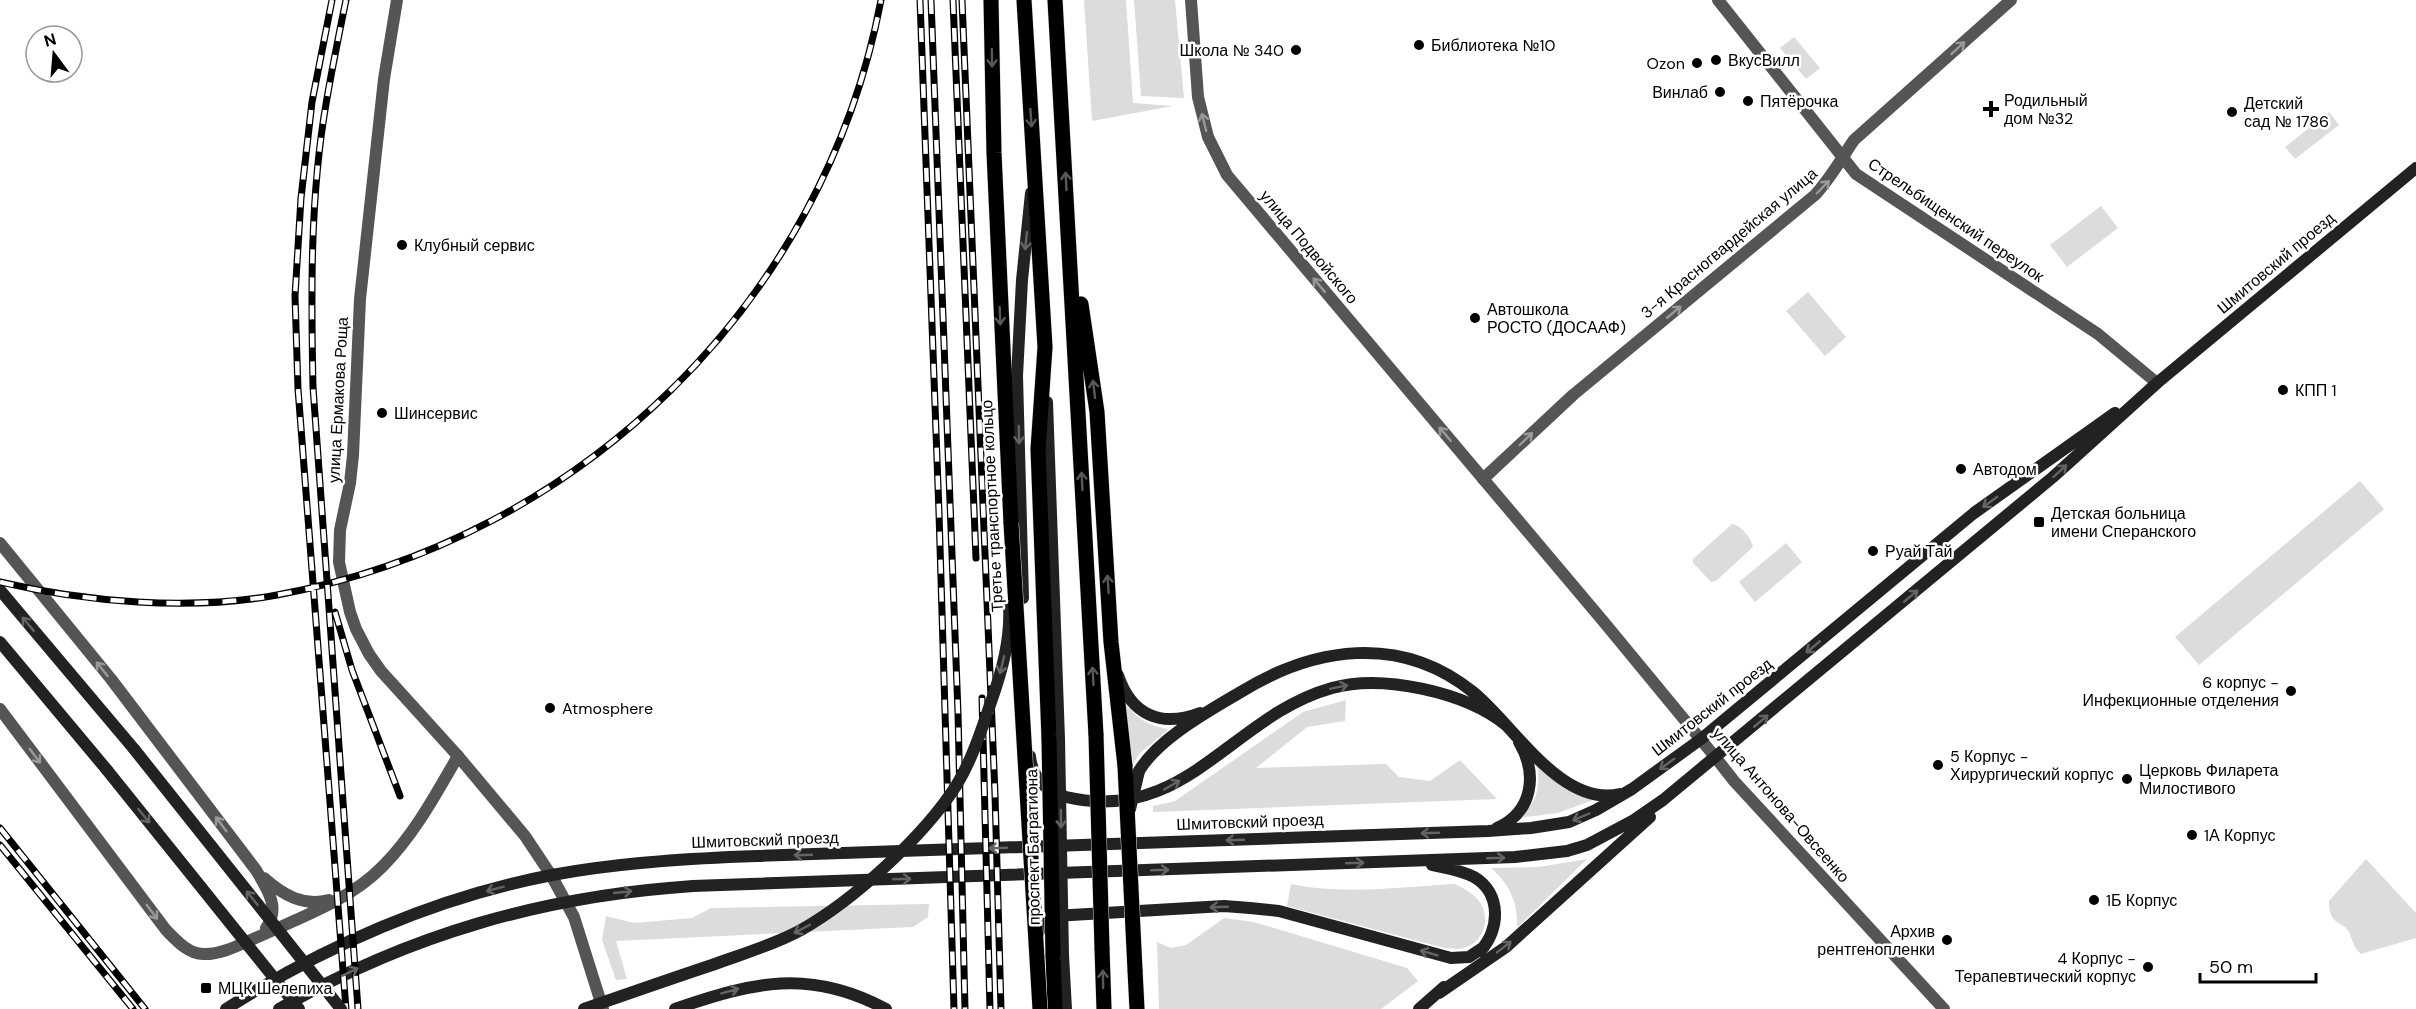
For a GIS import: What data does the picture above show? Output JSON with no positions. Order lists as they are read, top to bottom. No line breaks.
{"streets":{"main road":["Шмитовский проезд","Третье транспортное кольцо","проспект Багратиона"],"street":["Стрельбищенский переулок","3-я Красногвардейская улица","улица Подвойского","улица Ермакова Роща","улица Антонова-Овсеенко"]},"crossings":[["Стрельбищенский переулок","3-я Красногвардейская улица"],["Стрельбищенский переулок","Шмитовский проезд"],["3-я Красногвардейская улица","улица Подвойского"],["3-я Красногвардейская улица","улица Антонова-Овсеенко"],["улица Подвойского","улица Антонова-Овсеенко"],["Шмитовский проезд","улица Ермакова Роща"],["Шмитовский проезд","улица Антонова-Овсеенко"]],"one_way":["3-я Красногвардейская улица","улица Подвойского"],"places":{"other":["Библиотека №10","Школа № 340","ВкусВилл","Ozon","Винлаб","Пятёрочка","Детский сад № 1786","Клубный сервис","Автошкола РОСТО (ДОСААФ)","КПП 1","Шинсервис","Автодом","Руай Тай","6 корпус - Инфекционные отделения","Atmosphere","5 Корпус - Хирургический корпус","Церковь Филарета Милостивого","1А Корпус","1Б Корпус","Архив рентгенопленки","4 Корпус - Терапевтический корпус"],"health":["Родильный дом №32"],"transit":["Детская больница имени Сперанского","МЦК Шелепиха"]},"scale_bar":"50 m","north":"top"}
